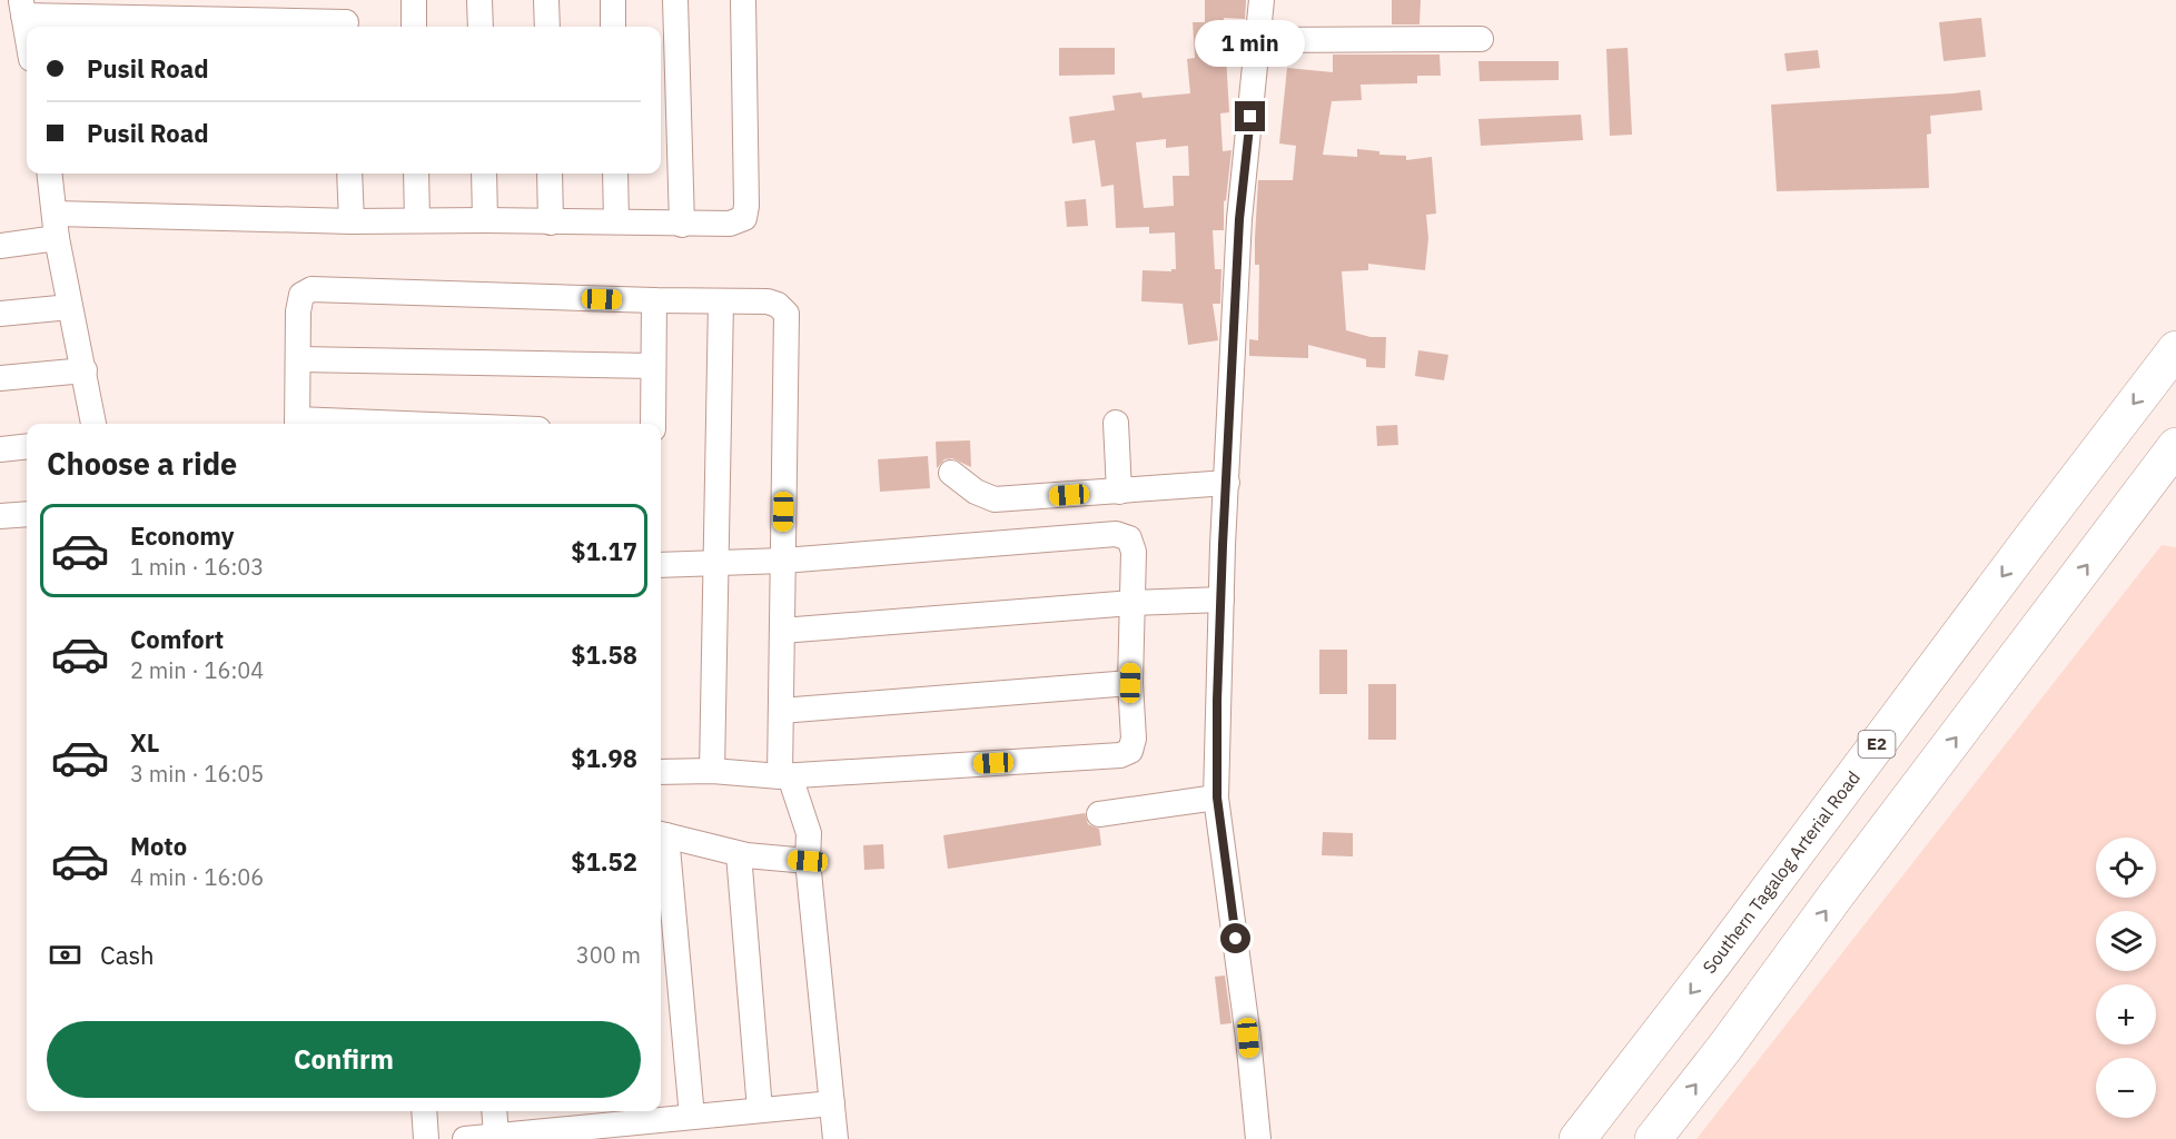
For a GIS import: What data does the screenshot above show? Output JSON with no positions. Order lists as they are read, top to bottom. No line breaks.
{"streets":{"highway":["E2","Southern Tagalog Arterial Road"]},"page":{"bubble":"1 min","banner":["Pusil Road","Pusil Road"],"heading":"Choose a ride","list":[{"name":"Economy","note":"1 min · 16:03","value":"$1.17"},{"name":"Comfort","note":"2 min · 16:04","value":"$1.58"},{"name":"XL","note":"3 min · 16:05","value":"$1.98"},{"name":"Moto","note":"4 min · 16:06","value":"$1.52"}],"map_buttons":["+","−"],"pay":["Cash","300 m"],"buttons":"Confirm"}}
